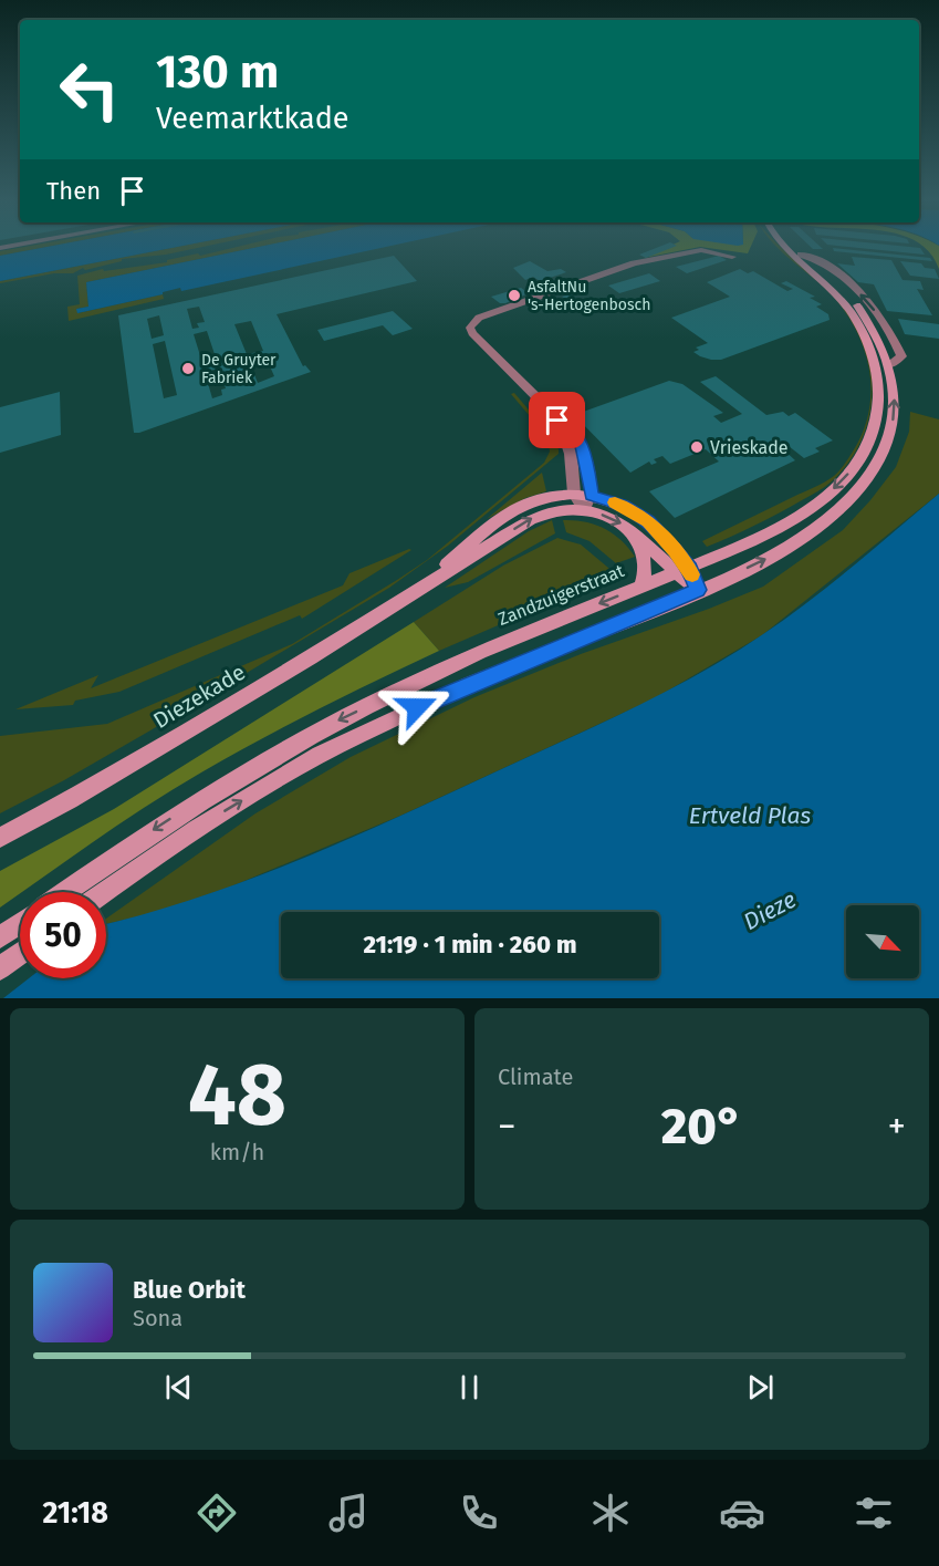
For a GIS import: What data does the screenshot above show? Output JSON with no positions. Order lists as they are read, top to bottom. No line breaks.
{"streets":{"main road":["Zandzuigerstraat","Diezekade"]},"crossings":[["Zandzuigerstraat","Diezekade"]],"water":["Ertveld Plas","Dieze"],"places":["AsfaltNu 's-Hertogenbosch","De Gruyter Fabriek","Vrieskade"],"north":"bottom right","page":{"turn":["130 m","Veemarktkade"],"then":"Then","limit":"50","trip":"21:19 · 1 min · 260 m","tile":[["48","km/h"],"Climate"],"heat":["−","20°","+"],"song":["Blue Orbit","Sona"],"tabs":"21:18"}}
